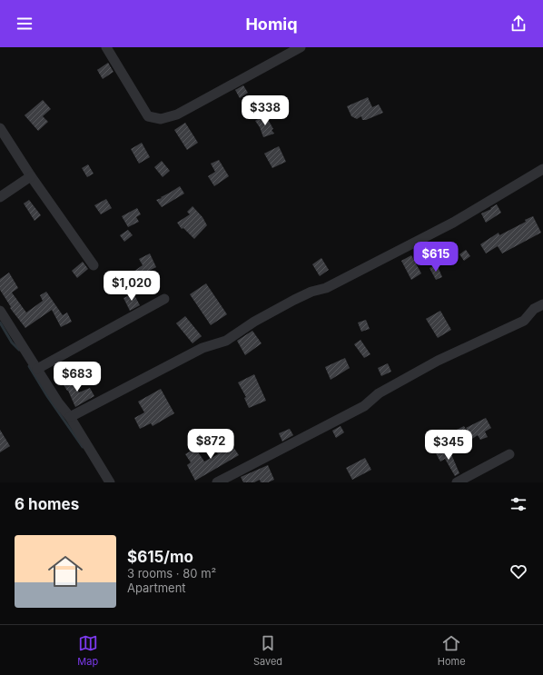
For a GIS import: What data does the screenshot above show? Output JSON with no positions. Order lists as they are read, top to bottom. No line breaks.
{"page":{"header":"Homiq","price":["$338","$615","$1,020","$683","$872","$345"],"heading":"6 homes","list":[{"name":"$615/mo","note":"3 rooms · 80 m² · Apartment"}],"tabs":["Map","Saved","Home"]}}
